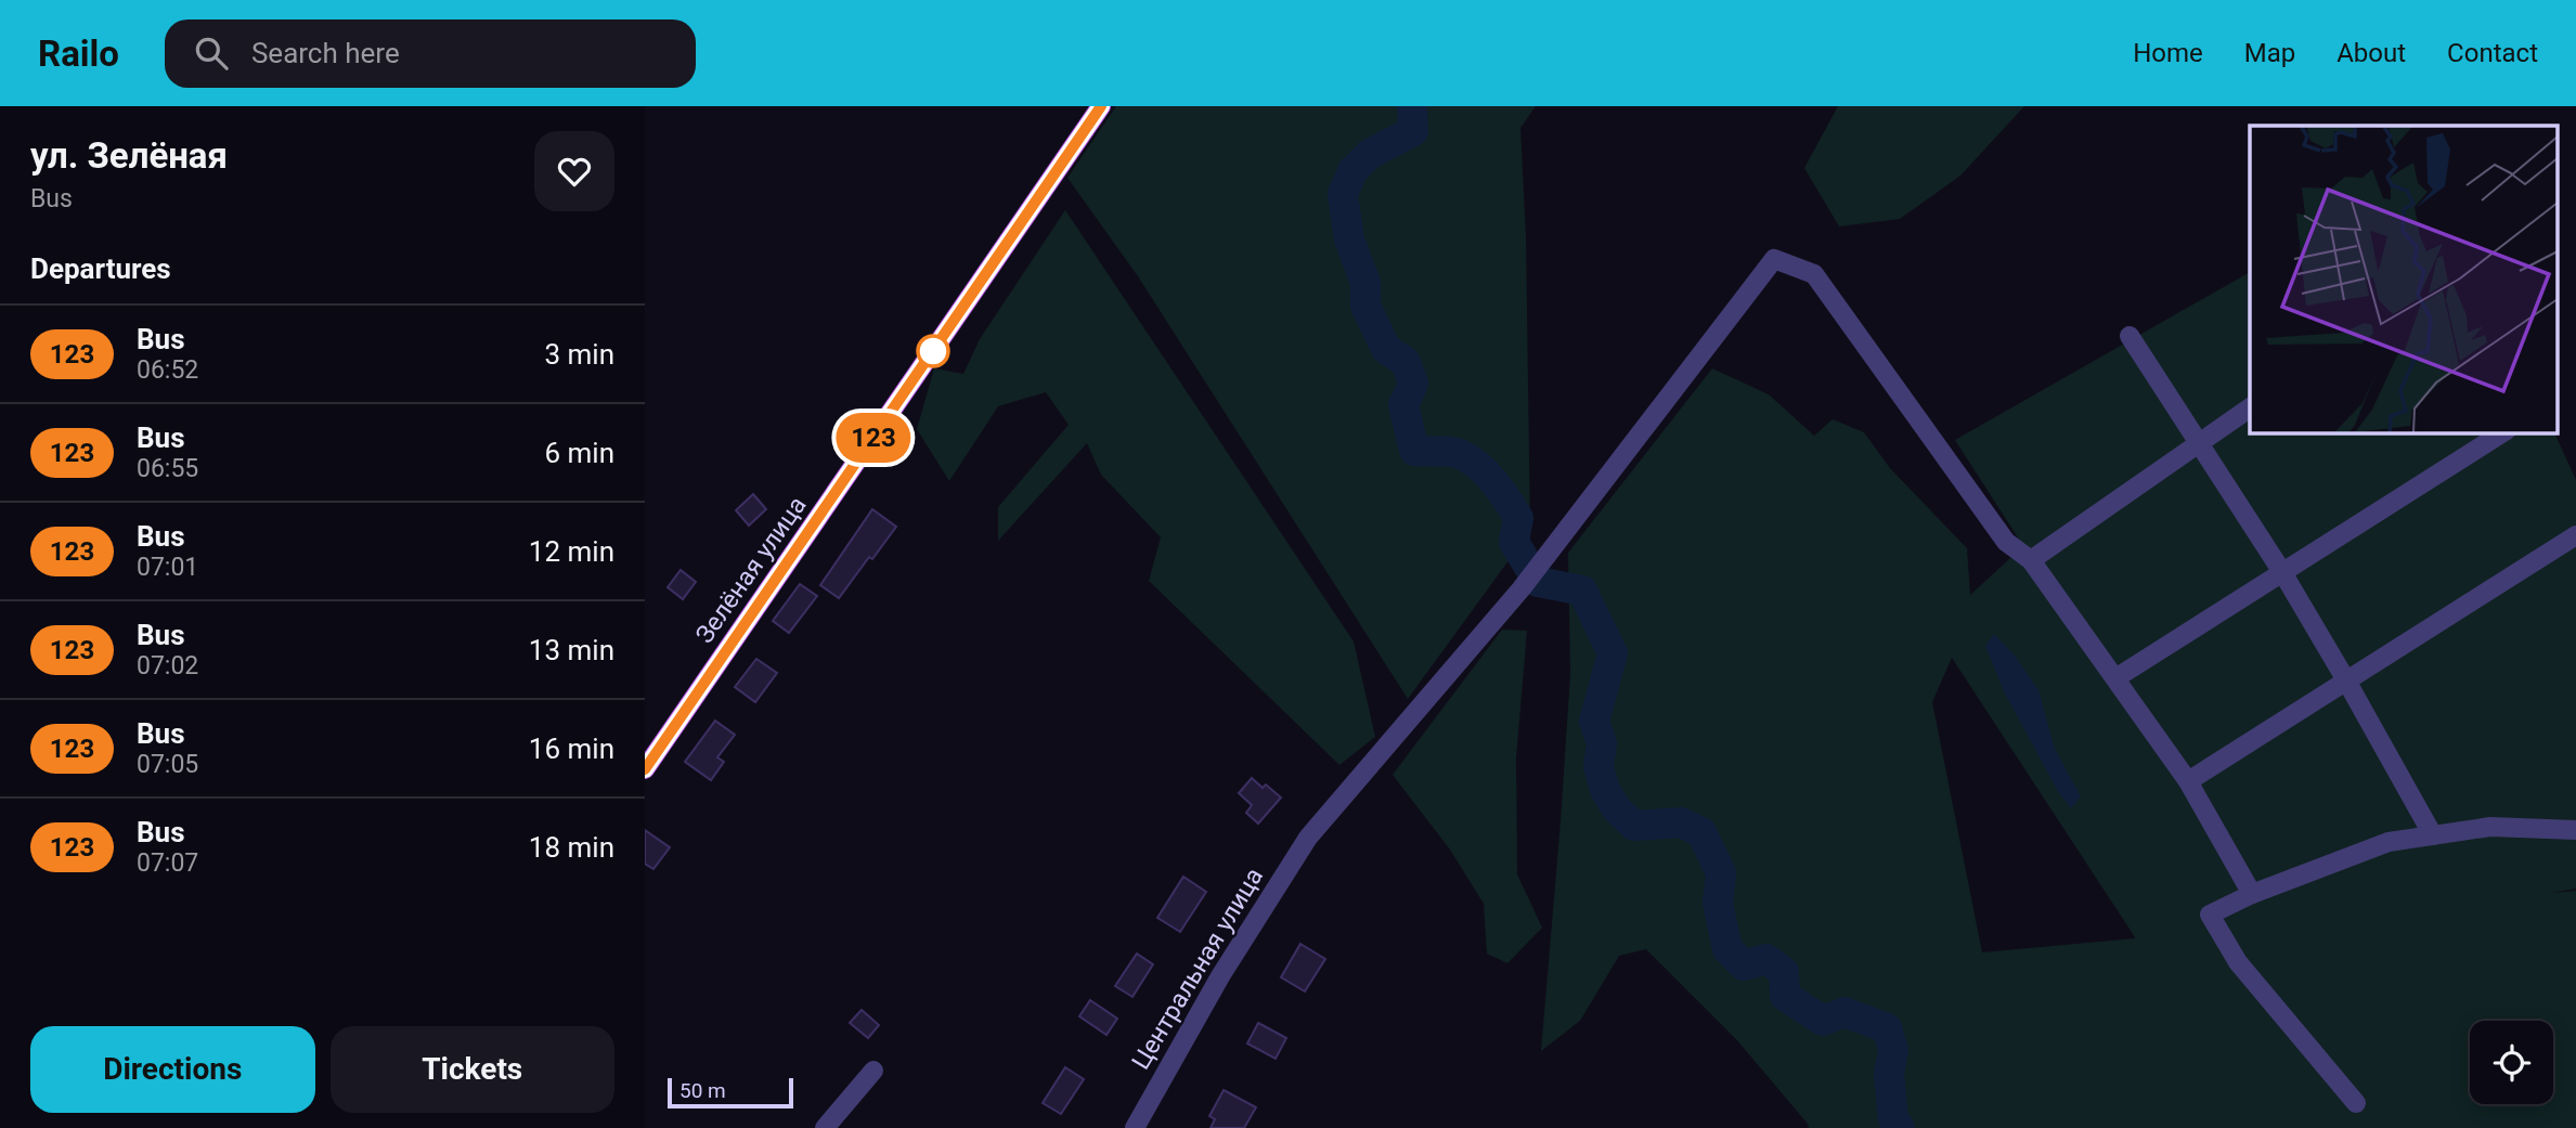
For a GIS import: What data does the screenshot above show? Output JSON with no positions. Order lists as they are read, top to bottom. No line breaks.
{"streets":{"main road":["Зелёная улица"],"street":["Центральная улица"]},"lines":["bus line 123"],"scale_bar":"50 m","page":{"header":"Railo","search":"Search here","nav":["Home","Map","About","Contact"],"heading":[["ул. Зелёная","Bus"],"Departures"],"on_map":"123","list":[{"mark":"123","name":"Bus","note":"06:52","value":"3 min"},{"mark":"123","name":"Bus","note":"06:55","value":"6 min"},{"mark":"123","name":"Bus","note":"07:01","value":"12 min"},{"mark":"123","name":"Bus","note":"07:02","value":"13 min"},{"mark":"123","name":"Bus","note":"07:05","value":"16 min"},{"mark":"123","name":"Bus","note":"07:07","value":"18 min"}],"buttons":["Directions","Tickets"],"scale":"50 m"}}
